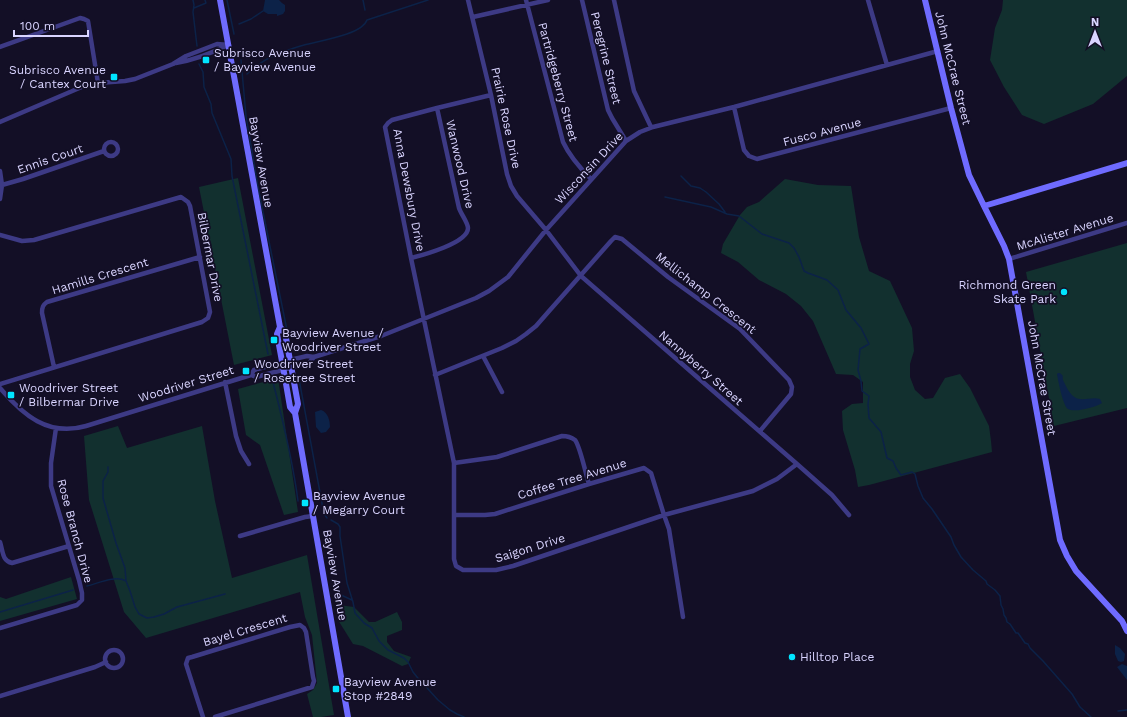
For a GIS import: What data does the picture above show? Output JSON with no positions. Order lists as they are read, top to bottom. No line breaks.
{"streets":{"main road":["John McCrae Street","Bayview Avenue"],"street":["Peregrine Street","Partridgeberry Street","Prairie Rose Drive","Fusco Avenue","Ennis Court","Wanwood Drive","Wisconsin Drive","Anna Dewsbury Drive","McAlister Avenue","Bilbermar Drive","Hamills Crescent","Mellichamp Crescent","Nannyberry Street","Woodriver Street","Coffee Tree Avenue","Rose Branch Drive","Saigon Drive","Bayel Crescent"]},"crossings":[["Peregrine Street","Wisconsin Drive"],["John McCrae Street","Fusco Avenue"],["John McCrae Street","Wisconsin Drive"],["John McCrae Street","McAlister Avenue"],["Partridgeberry Street","Wisconsin Drive"],["Prairie Rose Drive","Wisconsin Drive"],["Prairie Rose Drive","Anna Dewsbury Drive"],["Prairie Rose Drive","Nannyberry Street"],["Fusco Avenue","Wisconsin Drive"],["Bayview Avenue","Wisconsin Drive"],["Bayview Avenue","Woodriver Street"],["Wanwood Drive","Anna Dewsbury Drive"],["Wisconsin Drive","Anna Dewsbury Drive"],["Wisconsin Drive","Nannyberry Street"],["Wisconsin Drive","Woodriver Street"],["Wisconsin Drive","Saigon Drive"],["Anna Dewsbury Drive","Saigon Drive"],["Bilbermar Drive","Hamills Crescent"],["Mellichamp Crescent","Nannyberry Street"],["Nannyberry Street","Saigon Drive"],["Woodriver Street","Rose Branch Drive"],["Coffee Tree Avenue","Saigon Drive"]],"places":{"transit":["Subrisco Avenue / Bayview Avenue","Subrisco Avenue / Cantex Court","Bayview Avenue / Woodriver Street","Woodriver Street / Rosetree Street","Woodriver Street / Bilbermar Drive","Bayview Avenue / Megarry Court","Bayview Avenue Stop #2849"],"other":["Richmond Green Skate Park","Hilltop Place"]},"scale_bar":"100 m","north":"top"}
